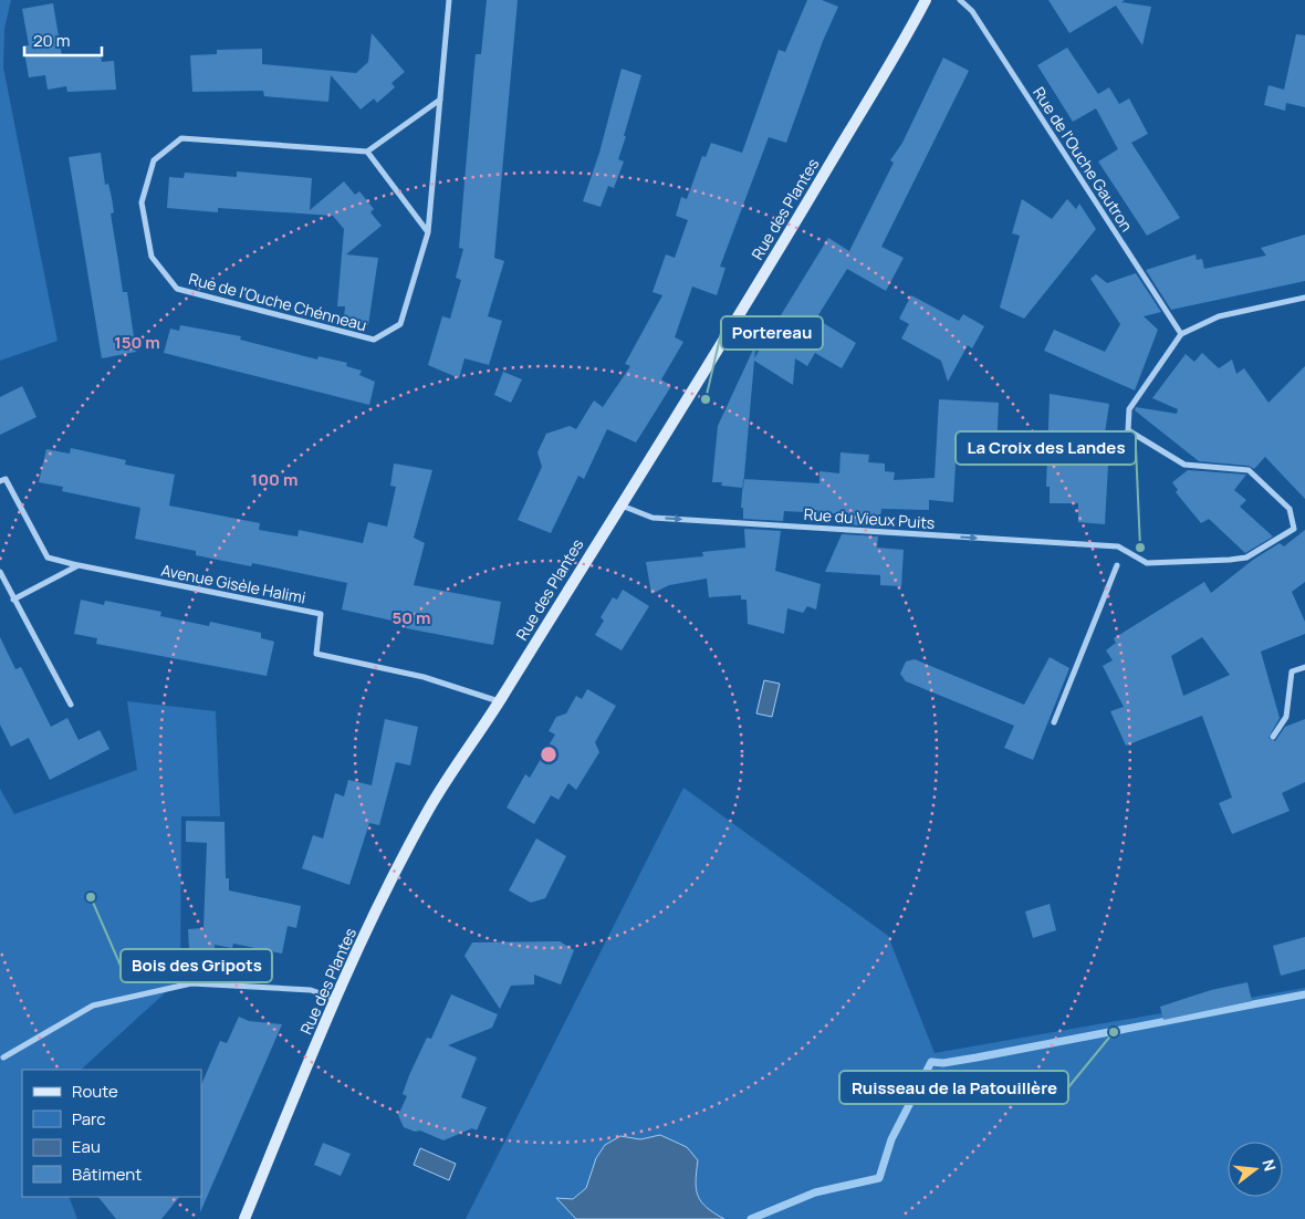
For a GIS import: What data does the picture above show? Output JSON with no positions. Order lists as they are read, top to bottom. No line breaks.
{"streets":{"street":["Rue de l'Ouche Gautron","Rue des Plantes","Rue de l'Ouche Chénneau","Rue du Vieux Puits","Avenue Gisèle Halimi"]},"crossings":[["Rue de l'Ouche Gautron","Rue du Vieux Puits"],["Rue des Plantes","Rue du Vieux Puits"],["Rue des Plantes","Avenue Gisèle Halimi"]],"places":["Portereau","La Croix des Landes","Bois des Gripots","Ruisseau de la Patouillère"],"legend":["Route","Parc","Eau","Bâtiment"],"scale_bar":"20 m","north":"right","rings":["150 m","100 m","50 m"]}
